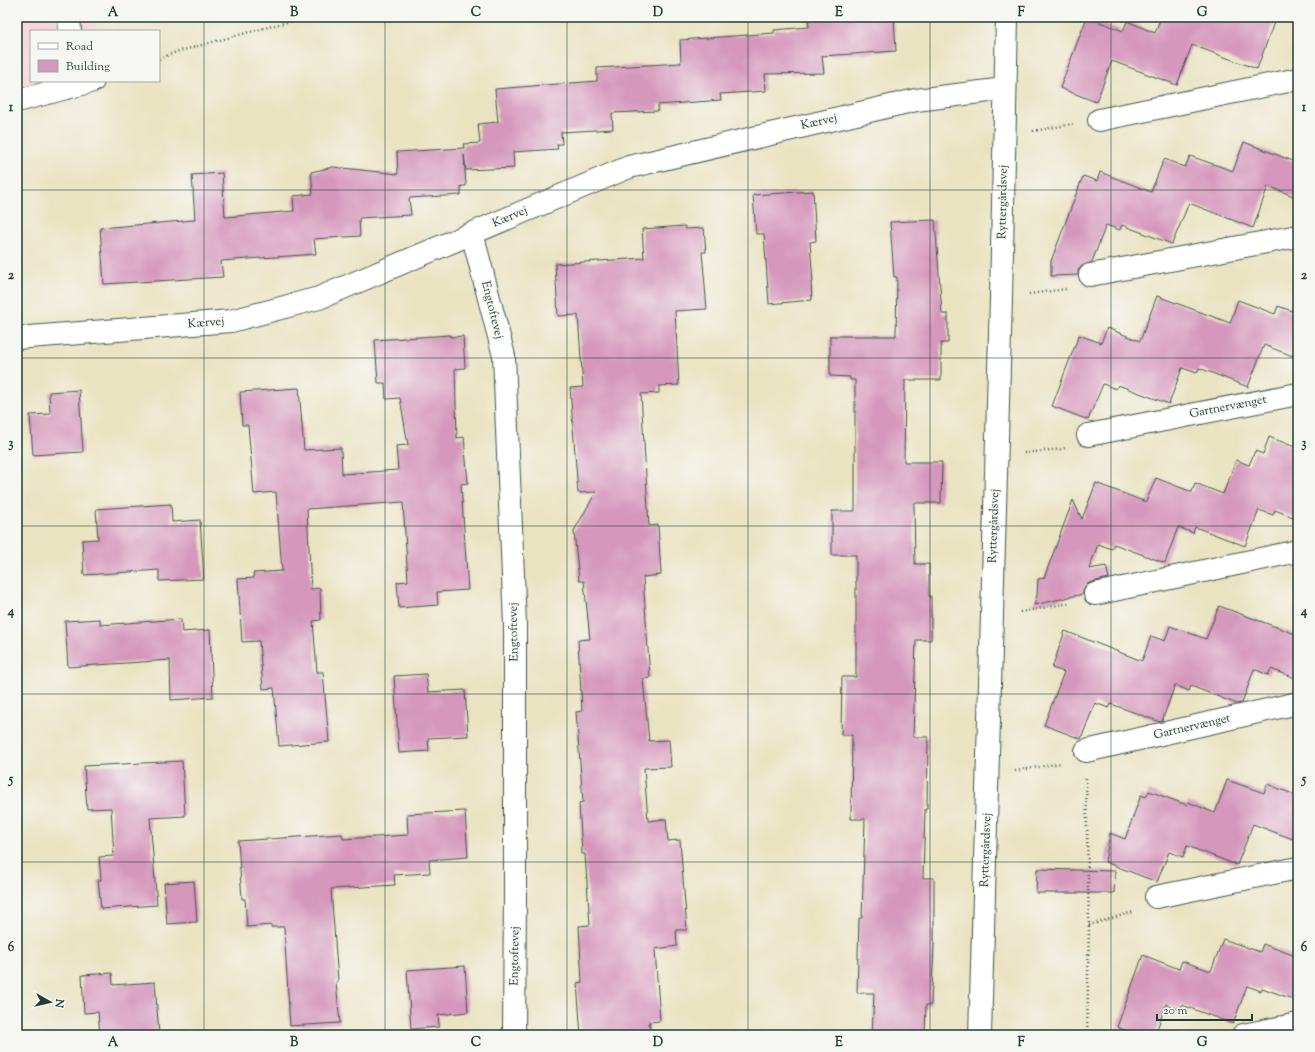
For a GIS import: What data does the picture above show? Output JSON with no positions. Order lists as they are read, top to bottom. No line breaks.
{"streets":{"street":["Kærvej","Ryttergårdsvej","Engtoftevej","Gartnervænget"]},"crossings":[["Kærvej","Ryttergårdsvej"],["Kærvej","Engtoftevej"]],"legend":["Road","Building"],"scale_bar":"20 m","north":"right","grid":{"columns":["A","B","C","D","E","F","G"],"rows":["1","2","3","4","5","6"]}}
